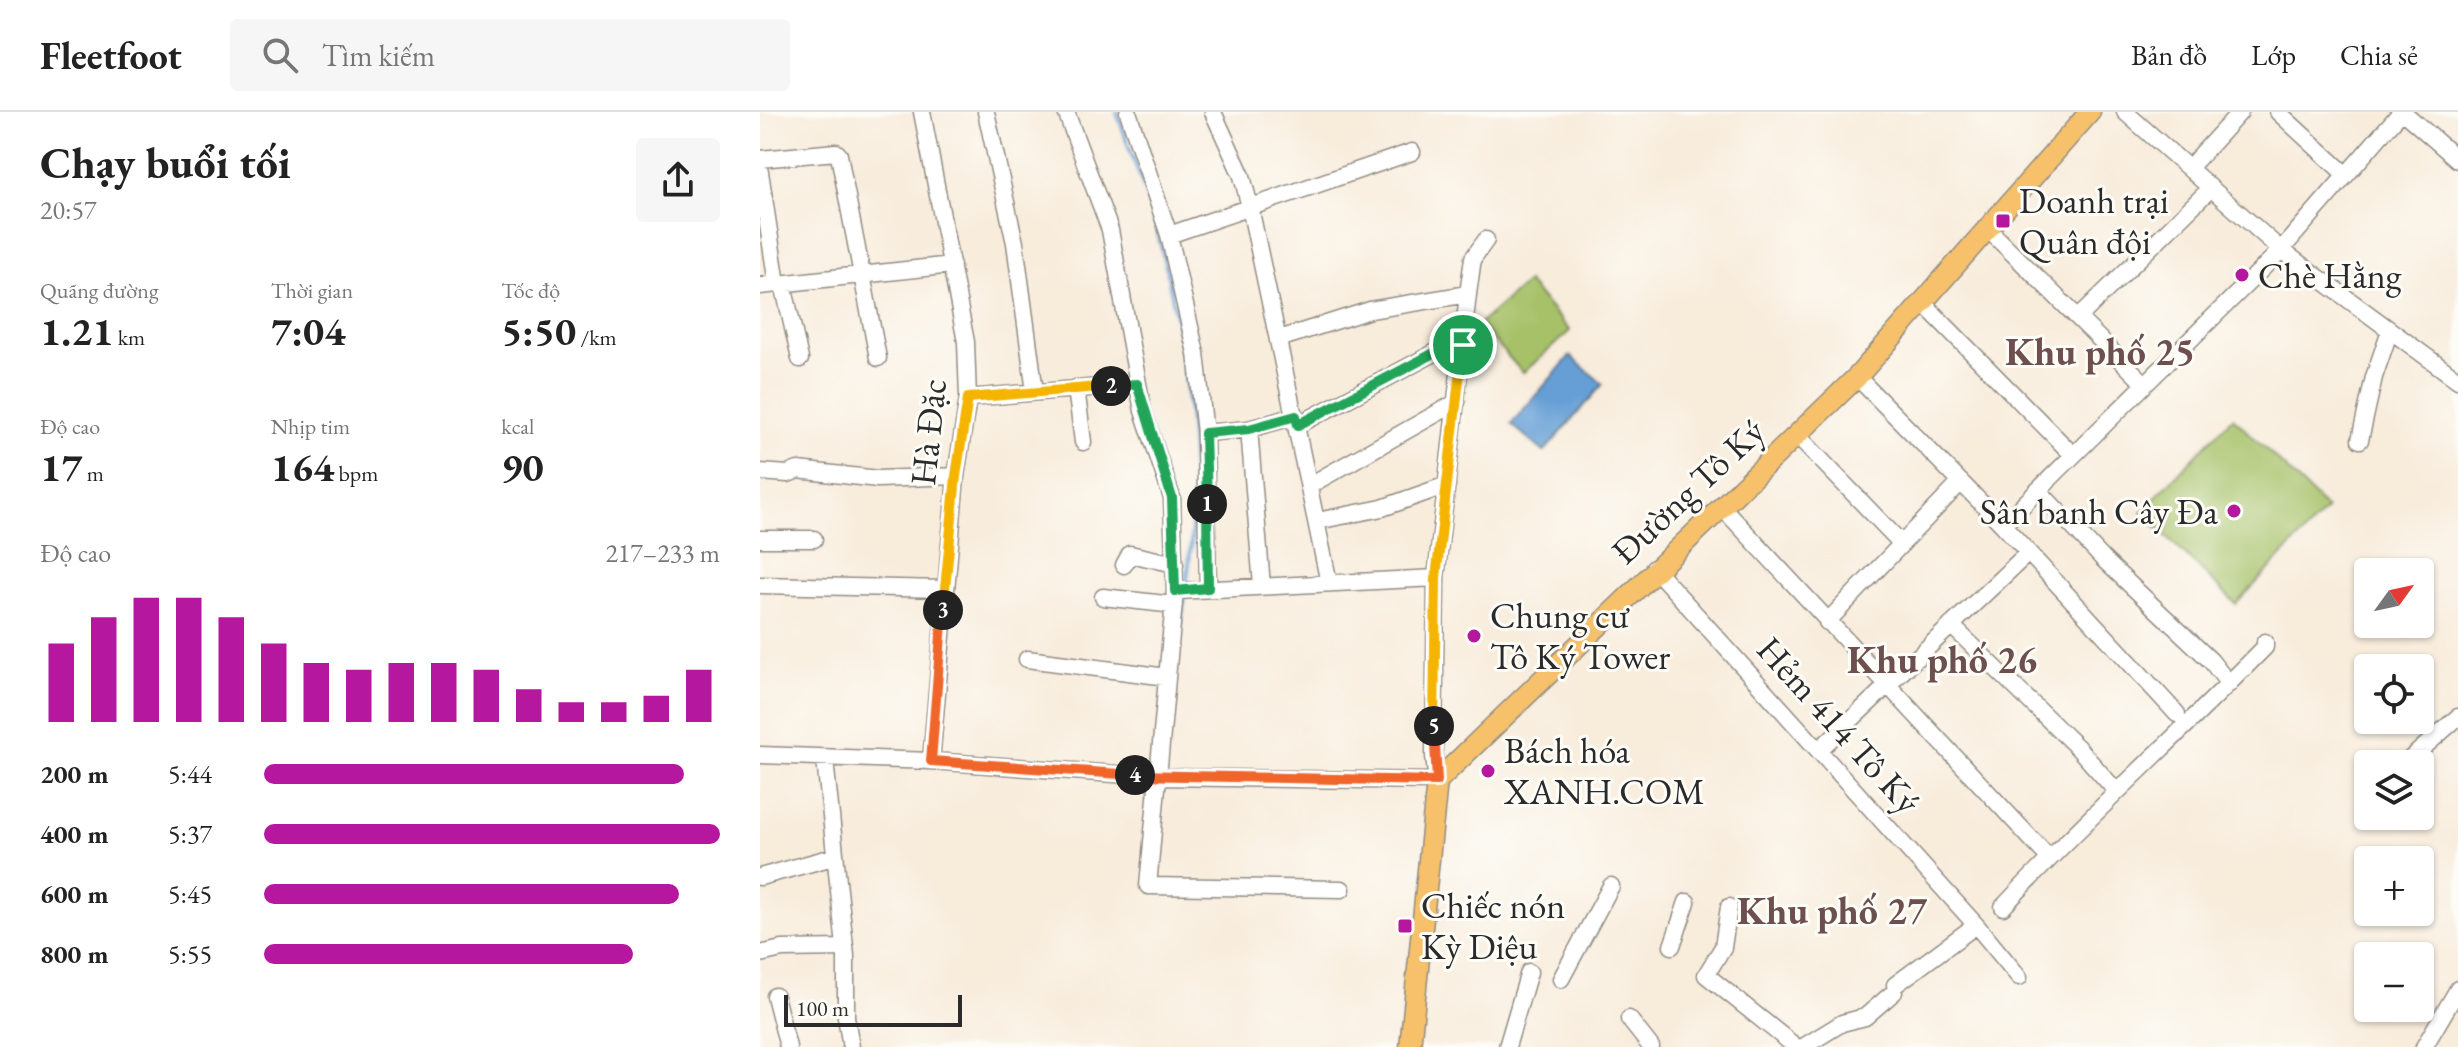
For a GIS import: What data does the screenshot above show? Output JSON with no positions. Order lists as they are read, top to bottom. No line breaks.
{"streets":{"main road":["Đường Tô Ký"],"street":["Hà Đặc","Hẻm 414 Tô Ký"]},"crossings":[["Đường Tô Ký","Hẻm 414 Tô Ký"]],"districts":["Khu phố 25","Khu phố 26","Khu phố 27"],"places":{"transit":["Doanh trại Quân đội","Chiếc nón Kỳ Diệu"],"other":["Chè Hằng","Sân banh Cây Đa","Chung cư Tô Ký Tower","Bách hóa XANH.COM"]},"scale_bar":"100 m","north":"top right","page":{"header":"Fleetfoot","search":"Tìm kiếm","nav":["Bản đồ","Lớp","Chia sẻ"],"heading":["Chạy buổi tối","20:57"],"stats":[["Quãng đường","1.21 km"],["Thời gian","7:04"],["Tốc độ","5:50 /km"],["Độ cao","17 m"],["Nhịp tim","164 bpm"],["kcal","90"]],"pins":["2","1","3","5","4"],"chart":["Độ cao","217–233 m"],"map_buttons":["+","−"],"list":[{"name":"200 m","note":"5:44"},{"name":"400 m","note":"5:37"},{"name":"600 m","note":"5:45"},{"name":"800 m","note":"5:55"}],"scale":"100 m"}}
